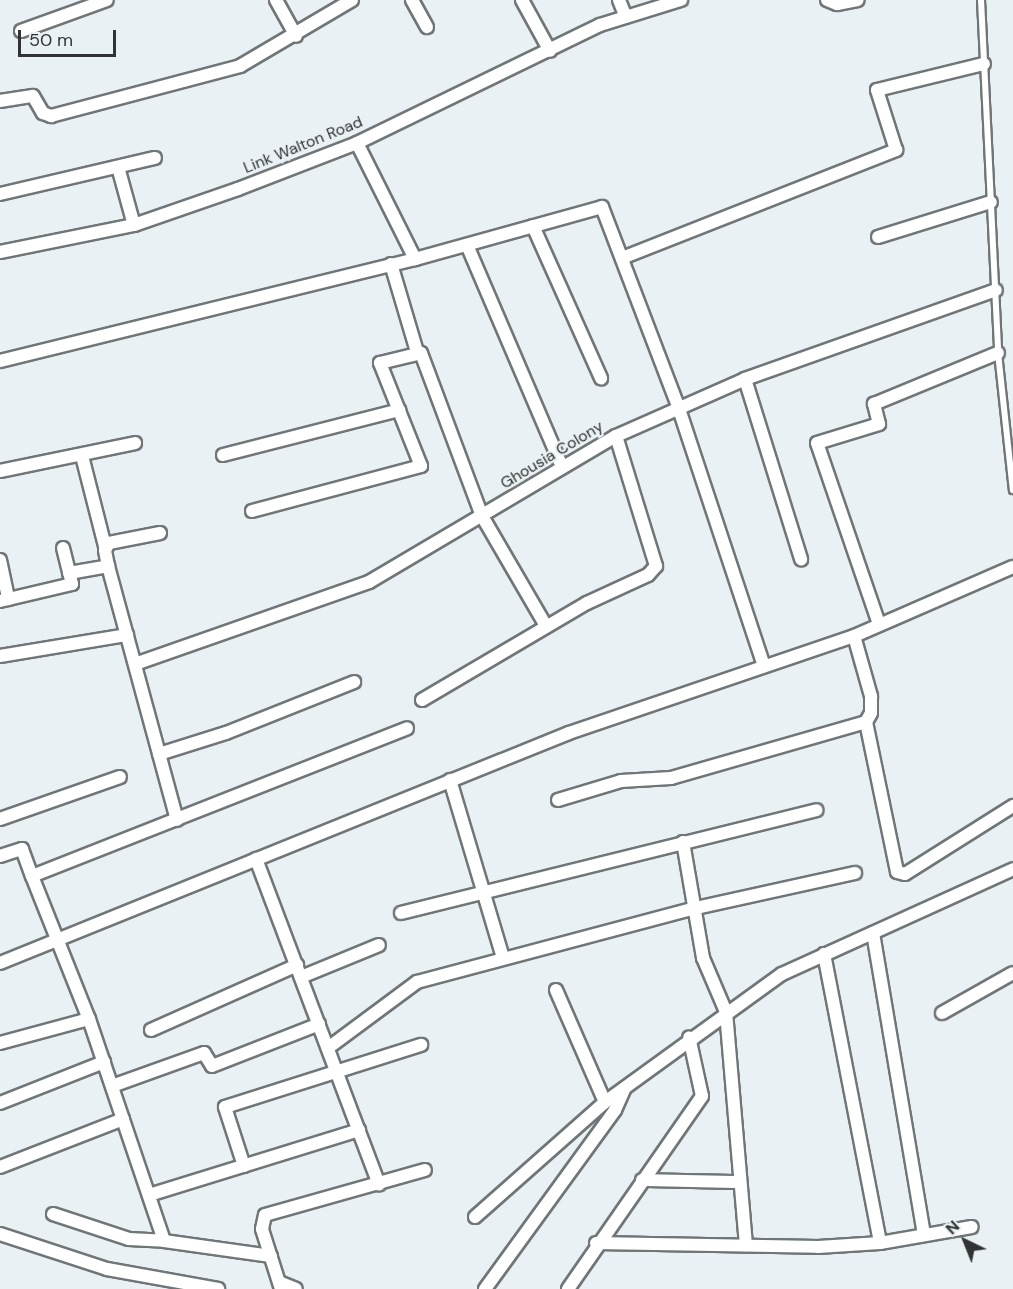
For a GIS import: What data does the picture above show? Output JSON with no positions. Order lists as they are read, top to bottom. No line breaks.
{"streets":{"street":["Link Walton Road","Ghousia Colony"]},"scale_bar":"50 m","north":"top left"}
